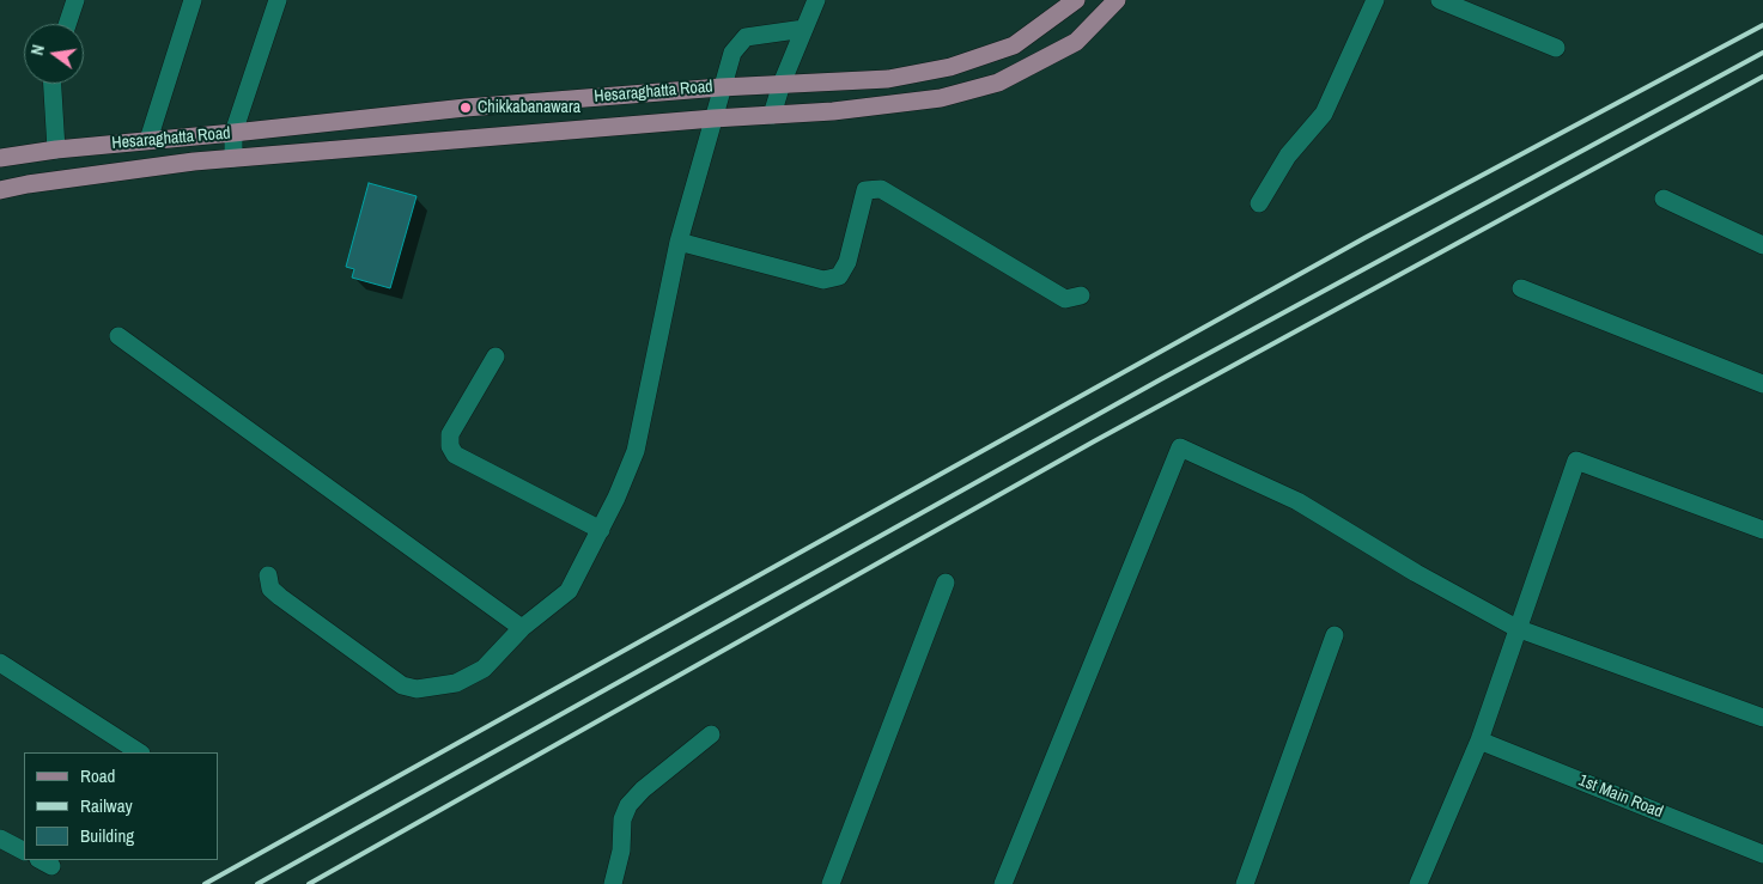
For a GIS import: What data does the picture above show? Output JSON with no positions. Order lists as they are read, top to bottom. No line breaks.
{"streets":{"main road":["Hesaraghatta Road"],"street":["1st Main Road"]},"places":["Chikkabanawara"],"legend":["Road","Railway","Building"],"north":"left"}
